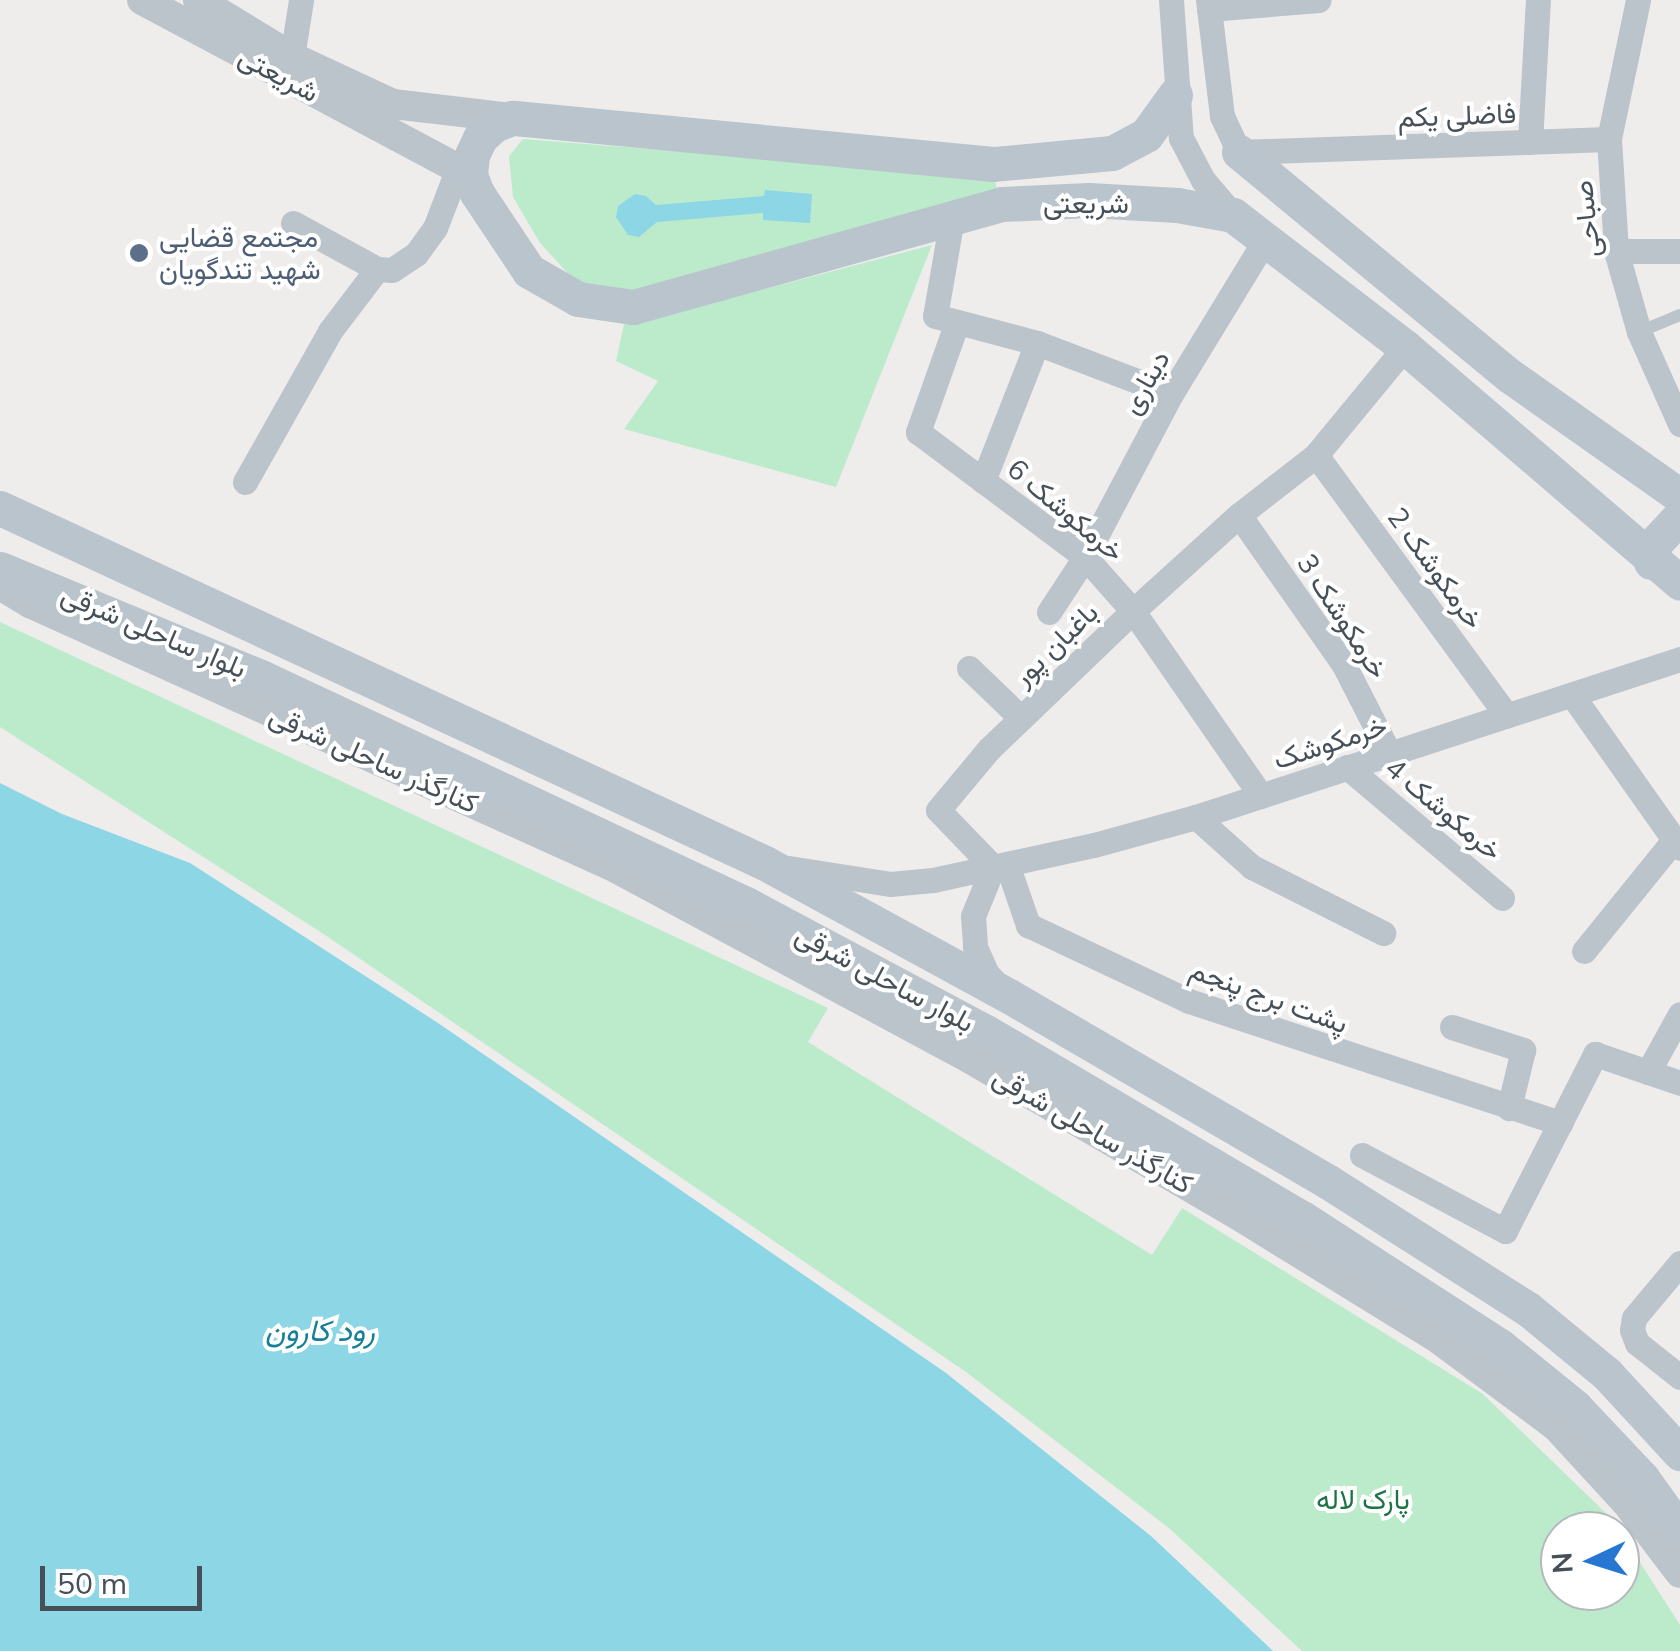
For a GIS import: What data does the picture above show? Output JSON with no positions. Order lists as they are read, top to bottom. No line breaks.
{"streets":{"main road":["شریعتی","بلوار ساحلی شرقی"],"street":["فاضلی یکم","صباحی","دیناری","خرمکوشک 6","خرمکوشک 2","خرمکوشک 3","باغبان پور","خرمکوشک","کنارگذر ساحلی شرقی","خرمکوشک 4","پشت برج پنجم"]},"crossings":[["شریعتی","دیناری"],["شریعتی","باغبان پور"],["فاضلی یکم","صباحی"],["دیناری","خرمکوشک 6"],["خرمکوشک 6","باغبان پور"],["خرمکوشک 6","خرمکوشک"],["خرمکوشک 2","باغبان پور"],["خرمکوشک 2","خرمکوشک"],["خرمکوشک 3","باغبان پور"],["خرمکوشک 3","خرمکوشک"],["بلوار ساحلی شرقی","خرمکوشک"],["بلوار ساحلی شرقی","کنارگذر ساحلی شرقی"],["باغبان پور","خرمکوشک"],["باغبان پور","پشت برج پنجم"],["خرمکوشک","خرمکوشک 4"],["خرمکوشک","پشت برج پنجم"]],"water":["رود کارون"],"parks":["پارک لاله"],"places":["مجتمع قضایی شهید تندگویان"],"scale_bar":"50 m","north":"left"}
